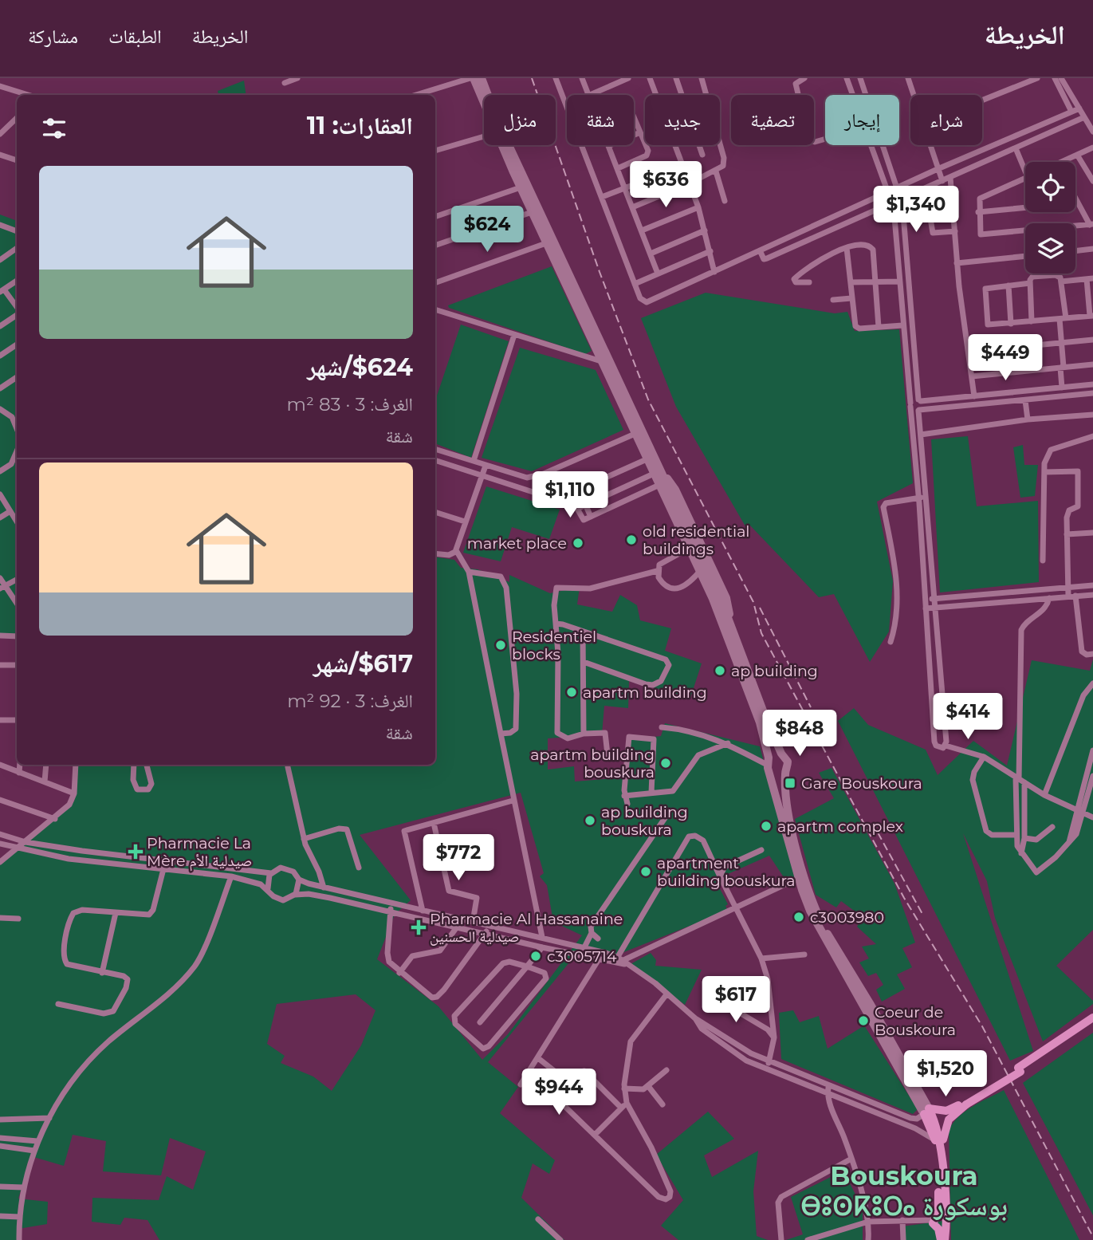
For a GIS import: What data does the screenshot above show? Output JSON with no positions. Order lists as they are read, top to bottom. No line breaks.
{"districts":["Bouskoura ⴱⵓⵙⴽⵓⵔⴰ بوسكورة"],"places":{"other":["old residential buildings","market place","Residentiel blocks","ap building","apartm building","apartm building bouskura","ap building bouskura","apartm complex","apartment building bouskura","c3003980","c3005714","Coeur de Bouskoura"],"transit":["Gare Bouskoura"],"health":["Pharmacie La Mère صيدلية الأم","Pharmacie Al Hassanaine صيدلية الحسنين"]},"page":{"header":"الخريطة","nav":["الخريطة","الطبقات","مشاركة"],"chip":["شراء","إيجار","تصفية","جديد","شقة","منزل"],"heading":"العقارات: 11","price":["$636","$1,340","$624","$449","$1,110","$414","$848","$772","$617","$1,520","$944"],"list":[{"name":"$624/شهر","note":"الغرف: 3 · 83 m² · شقة"},{"name":"$617/شهر","note":"الغرف: 3 · 92 m² · شقة"}]}}
